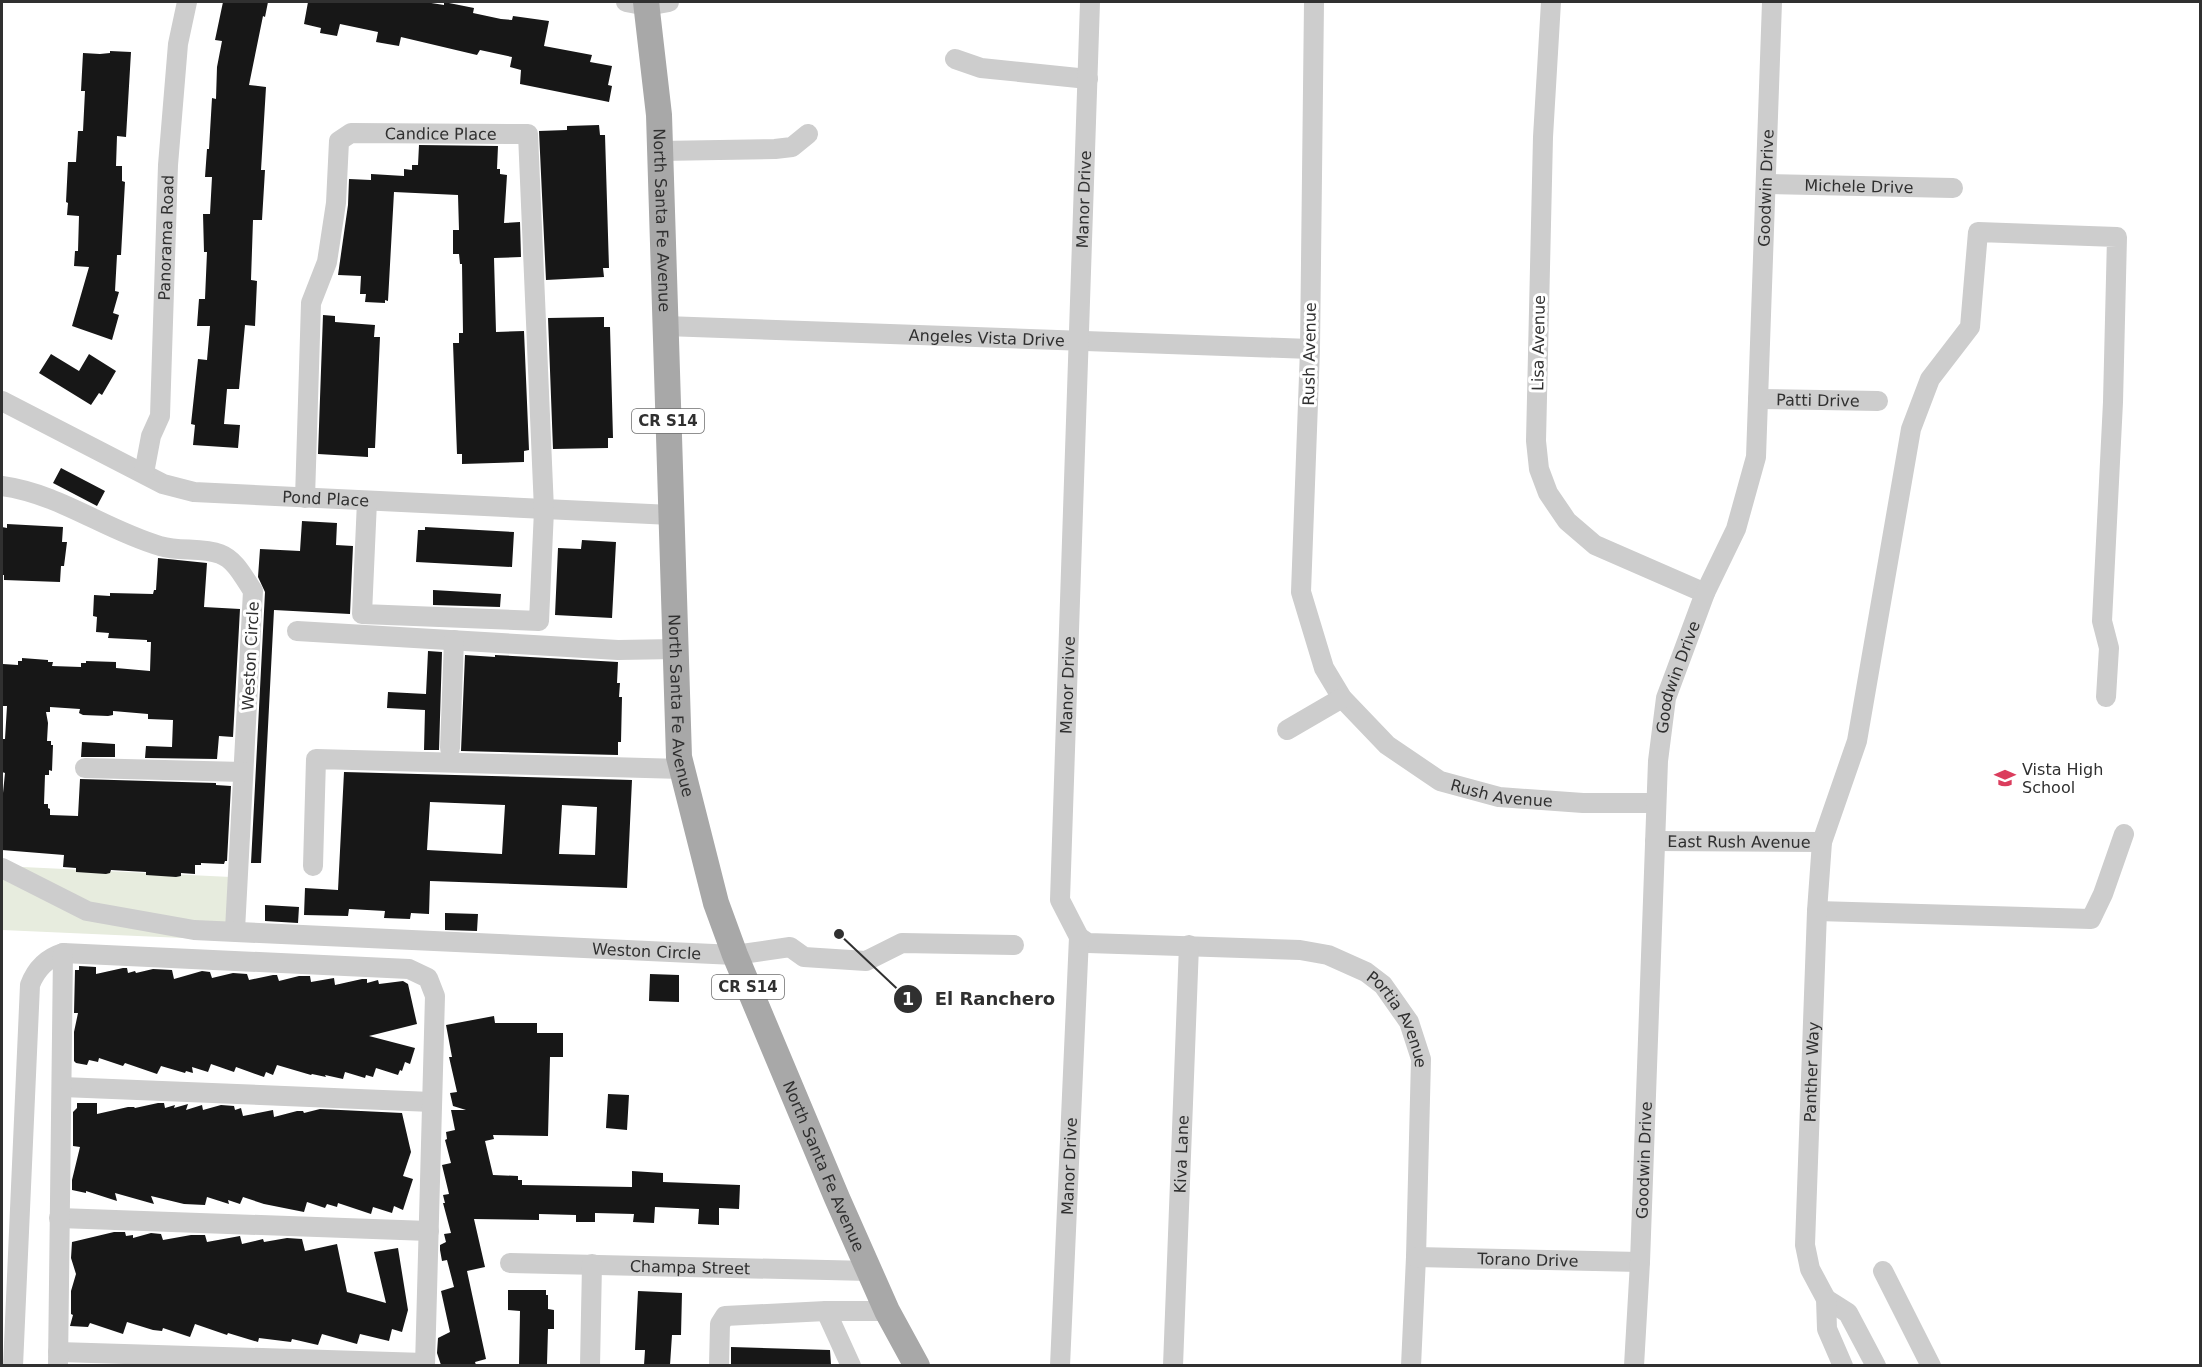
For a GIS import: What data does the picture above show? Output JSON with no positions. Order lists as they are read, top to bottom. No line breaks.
{"streets":{"main road":["North Santa Fe Avenue","CR S14"],"street":["Candice Place","Michele Drive","Goodwin Drive","Manor Drive","Panorama Road","Angeles Vista Drive","Lisa Avenue","Rush Avenue","Patti Drive","Pond Place","Weston Circle","East Rush Avenue","Portia Avenue","Panther Way","Kiva Lane","Torano Drive","Champa Street"]},"crossings":[["Candice Place","Pond Place"],["Michele Drive","Goodwin Drive"],["Goodwin Drive","Lisa Avenue"],["Goodwin Drive","Rush Avenue"],["Goodwin Drive","Patti Drive"],["Goodwin Drive","East Rush Avenue"],["Goodwin Drive","Torano Drive"],["Manor Drive","Angeles Vista Drive"],["Manor Drive","Portia Avenue"],["North Santa Fe Avenue","Angeles Vista Drive"],["North Santa Fe Avenue","Pond Place"],["North Santa Fe Avenue","Weston Circle"],["North Santa Fe Avenue","Champa Street"],["Panorama Road","Pond Place"],["Angeles Vista Drive","Rush Avenue"],["East Rush Avenue","Panther Way"],["Portia Avenue","Kiva Lane"],["Portia Avenue","Torano Drive"]],"places":{"school or university":["Vista High School"],"other":["El Ranchero"]}}
